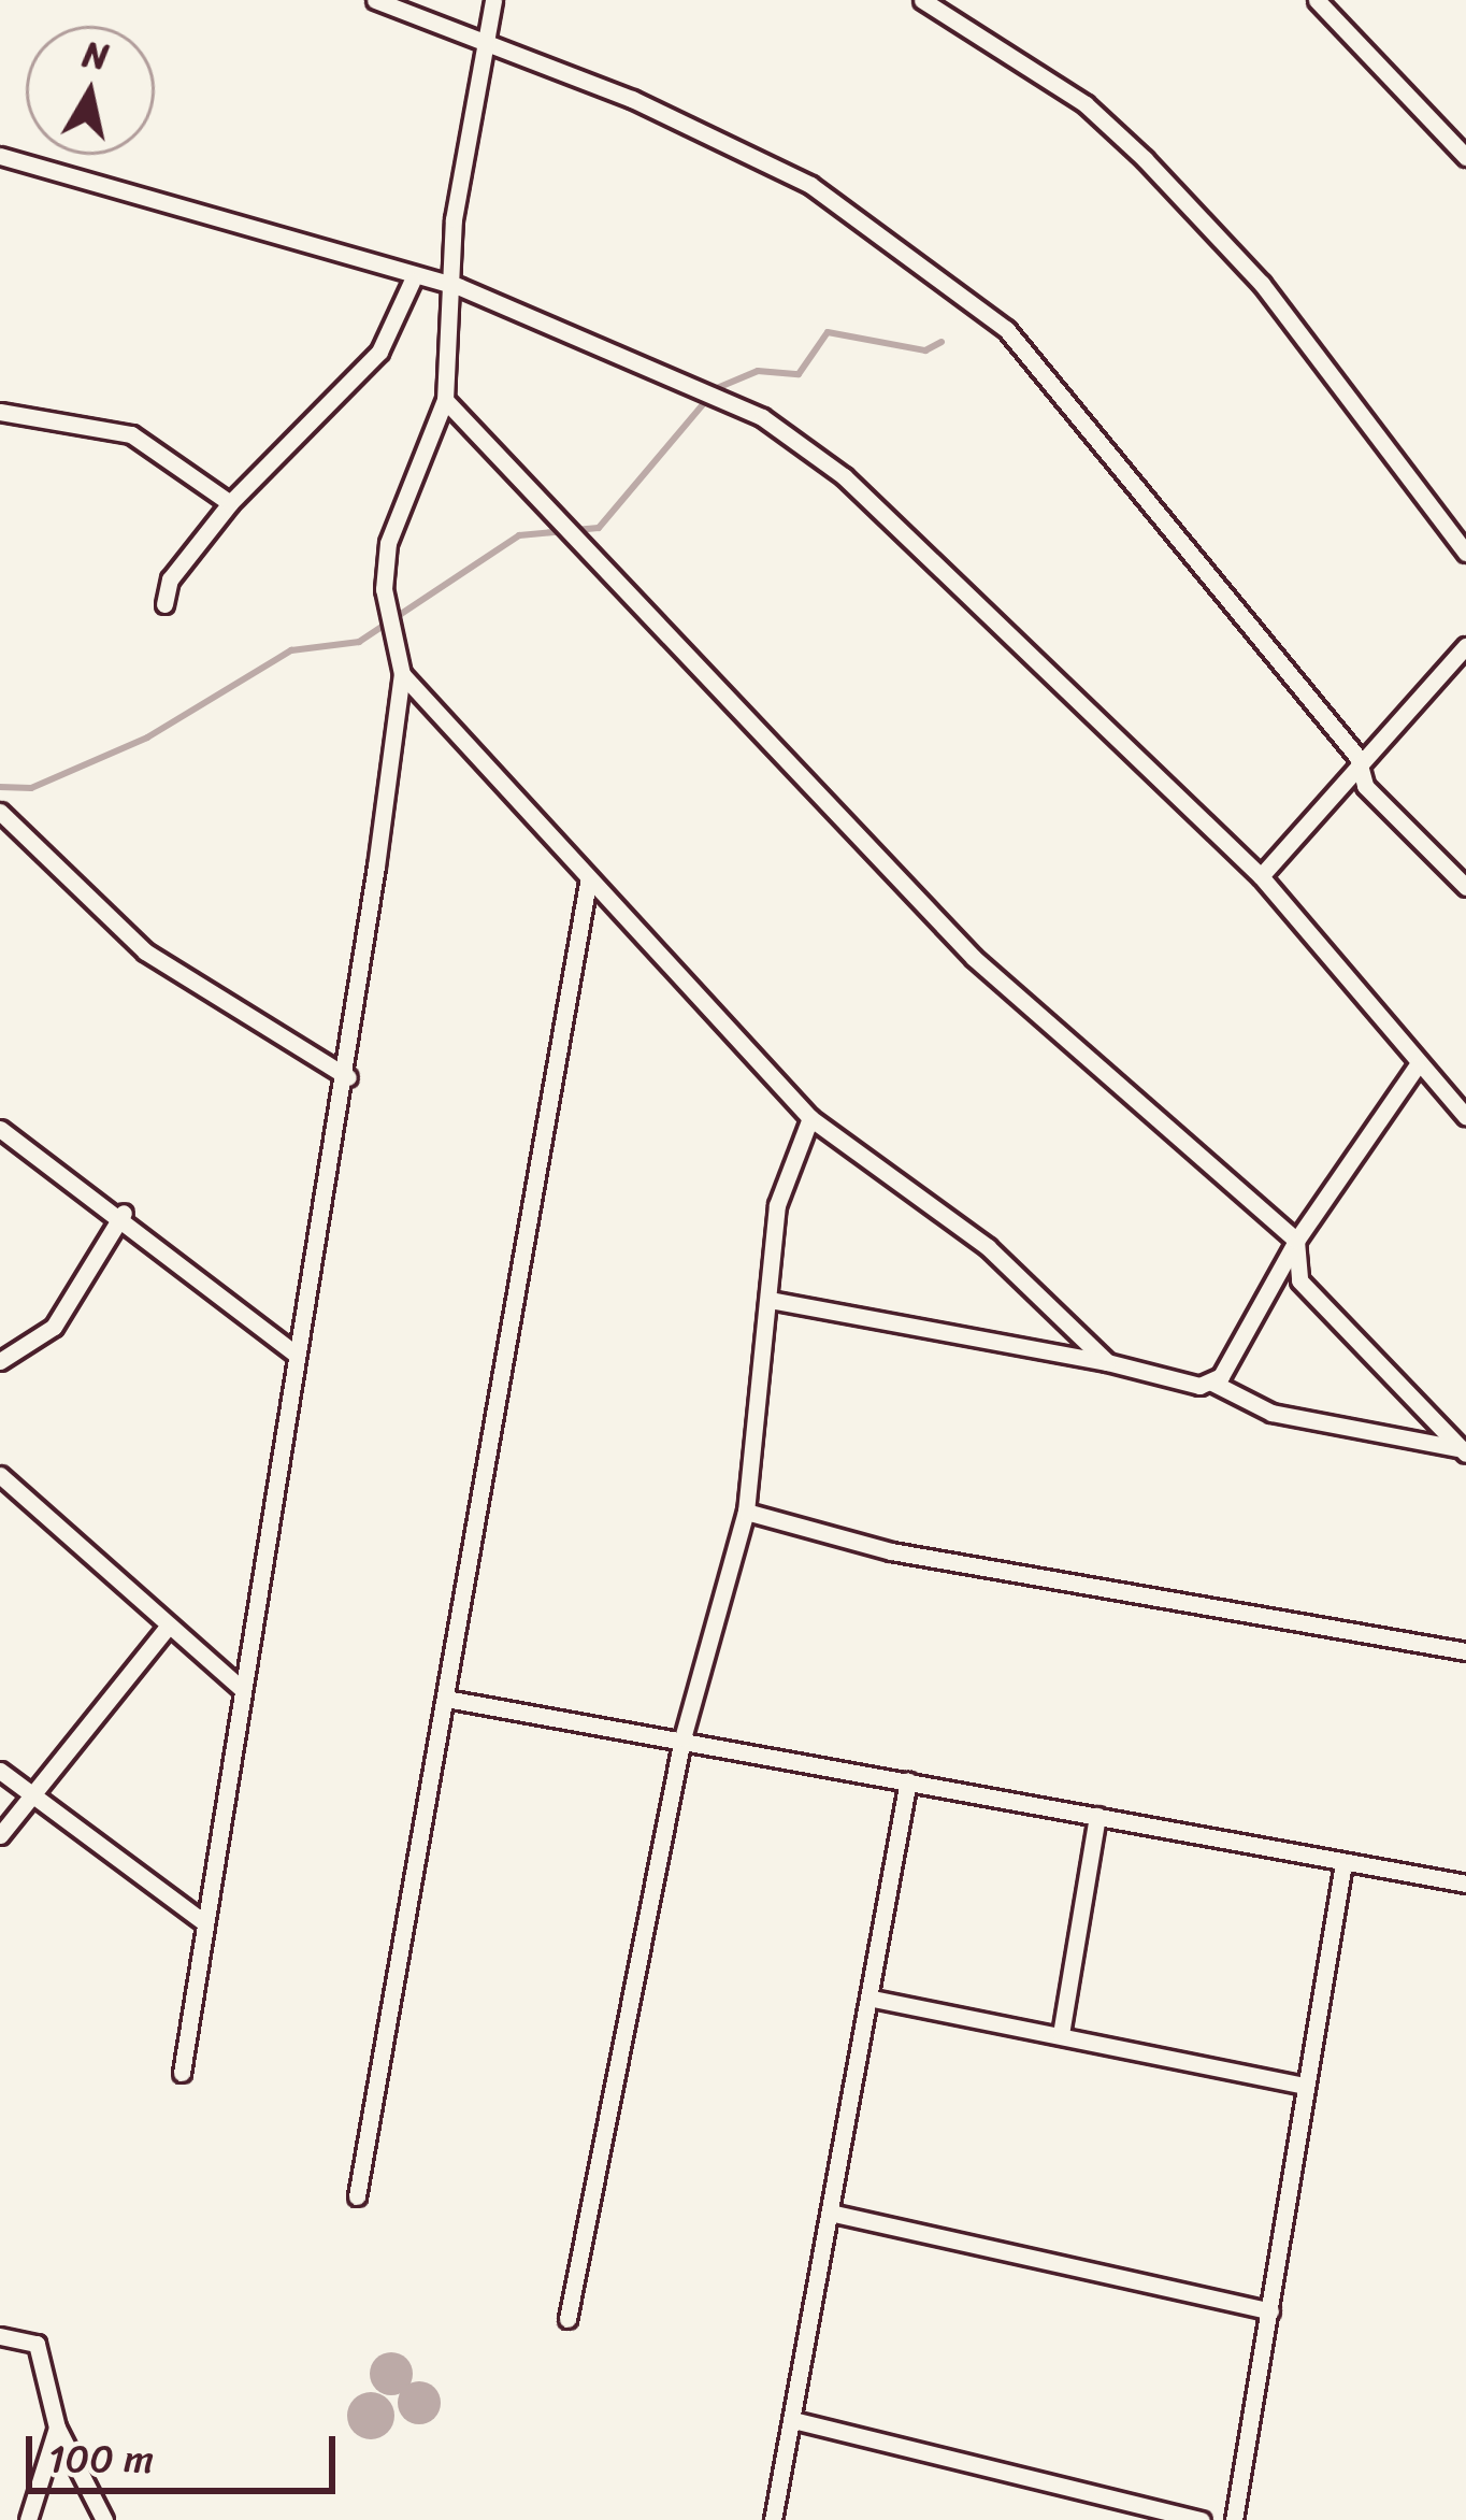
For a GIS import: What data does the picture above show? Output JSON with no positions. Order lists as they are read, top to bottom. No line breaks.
{"scale_bar":"100 m","north":"top"}
